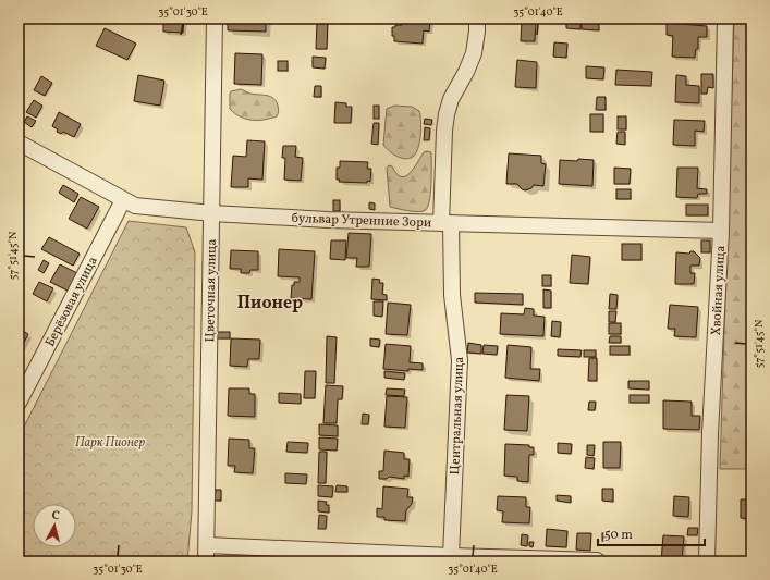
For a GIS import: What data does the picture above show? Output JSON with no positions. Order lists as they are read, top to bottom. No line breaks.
{"streets":{"street":["бульвар Утренние Зори","Цветочная улица","Хвойная улица","Берёзовая улица","Центральная улица"]},"crossings":[["бульвар Утренние Зори","Цветочная улица"],["бульвар Утренние Зори","Хвойная улица"],["бульвар Утренние Зори","Берёзовая улица"],["бульвар Утренние Зори","Центральная улица"]],"districts":["Пионер"],"parks":["Парк Пионер"],"scale_bar":"50 m","north":"top","coordinates":["35°01'30\"E","35°01'40\"E","57°51'45\"N"]}
